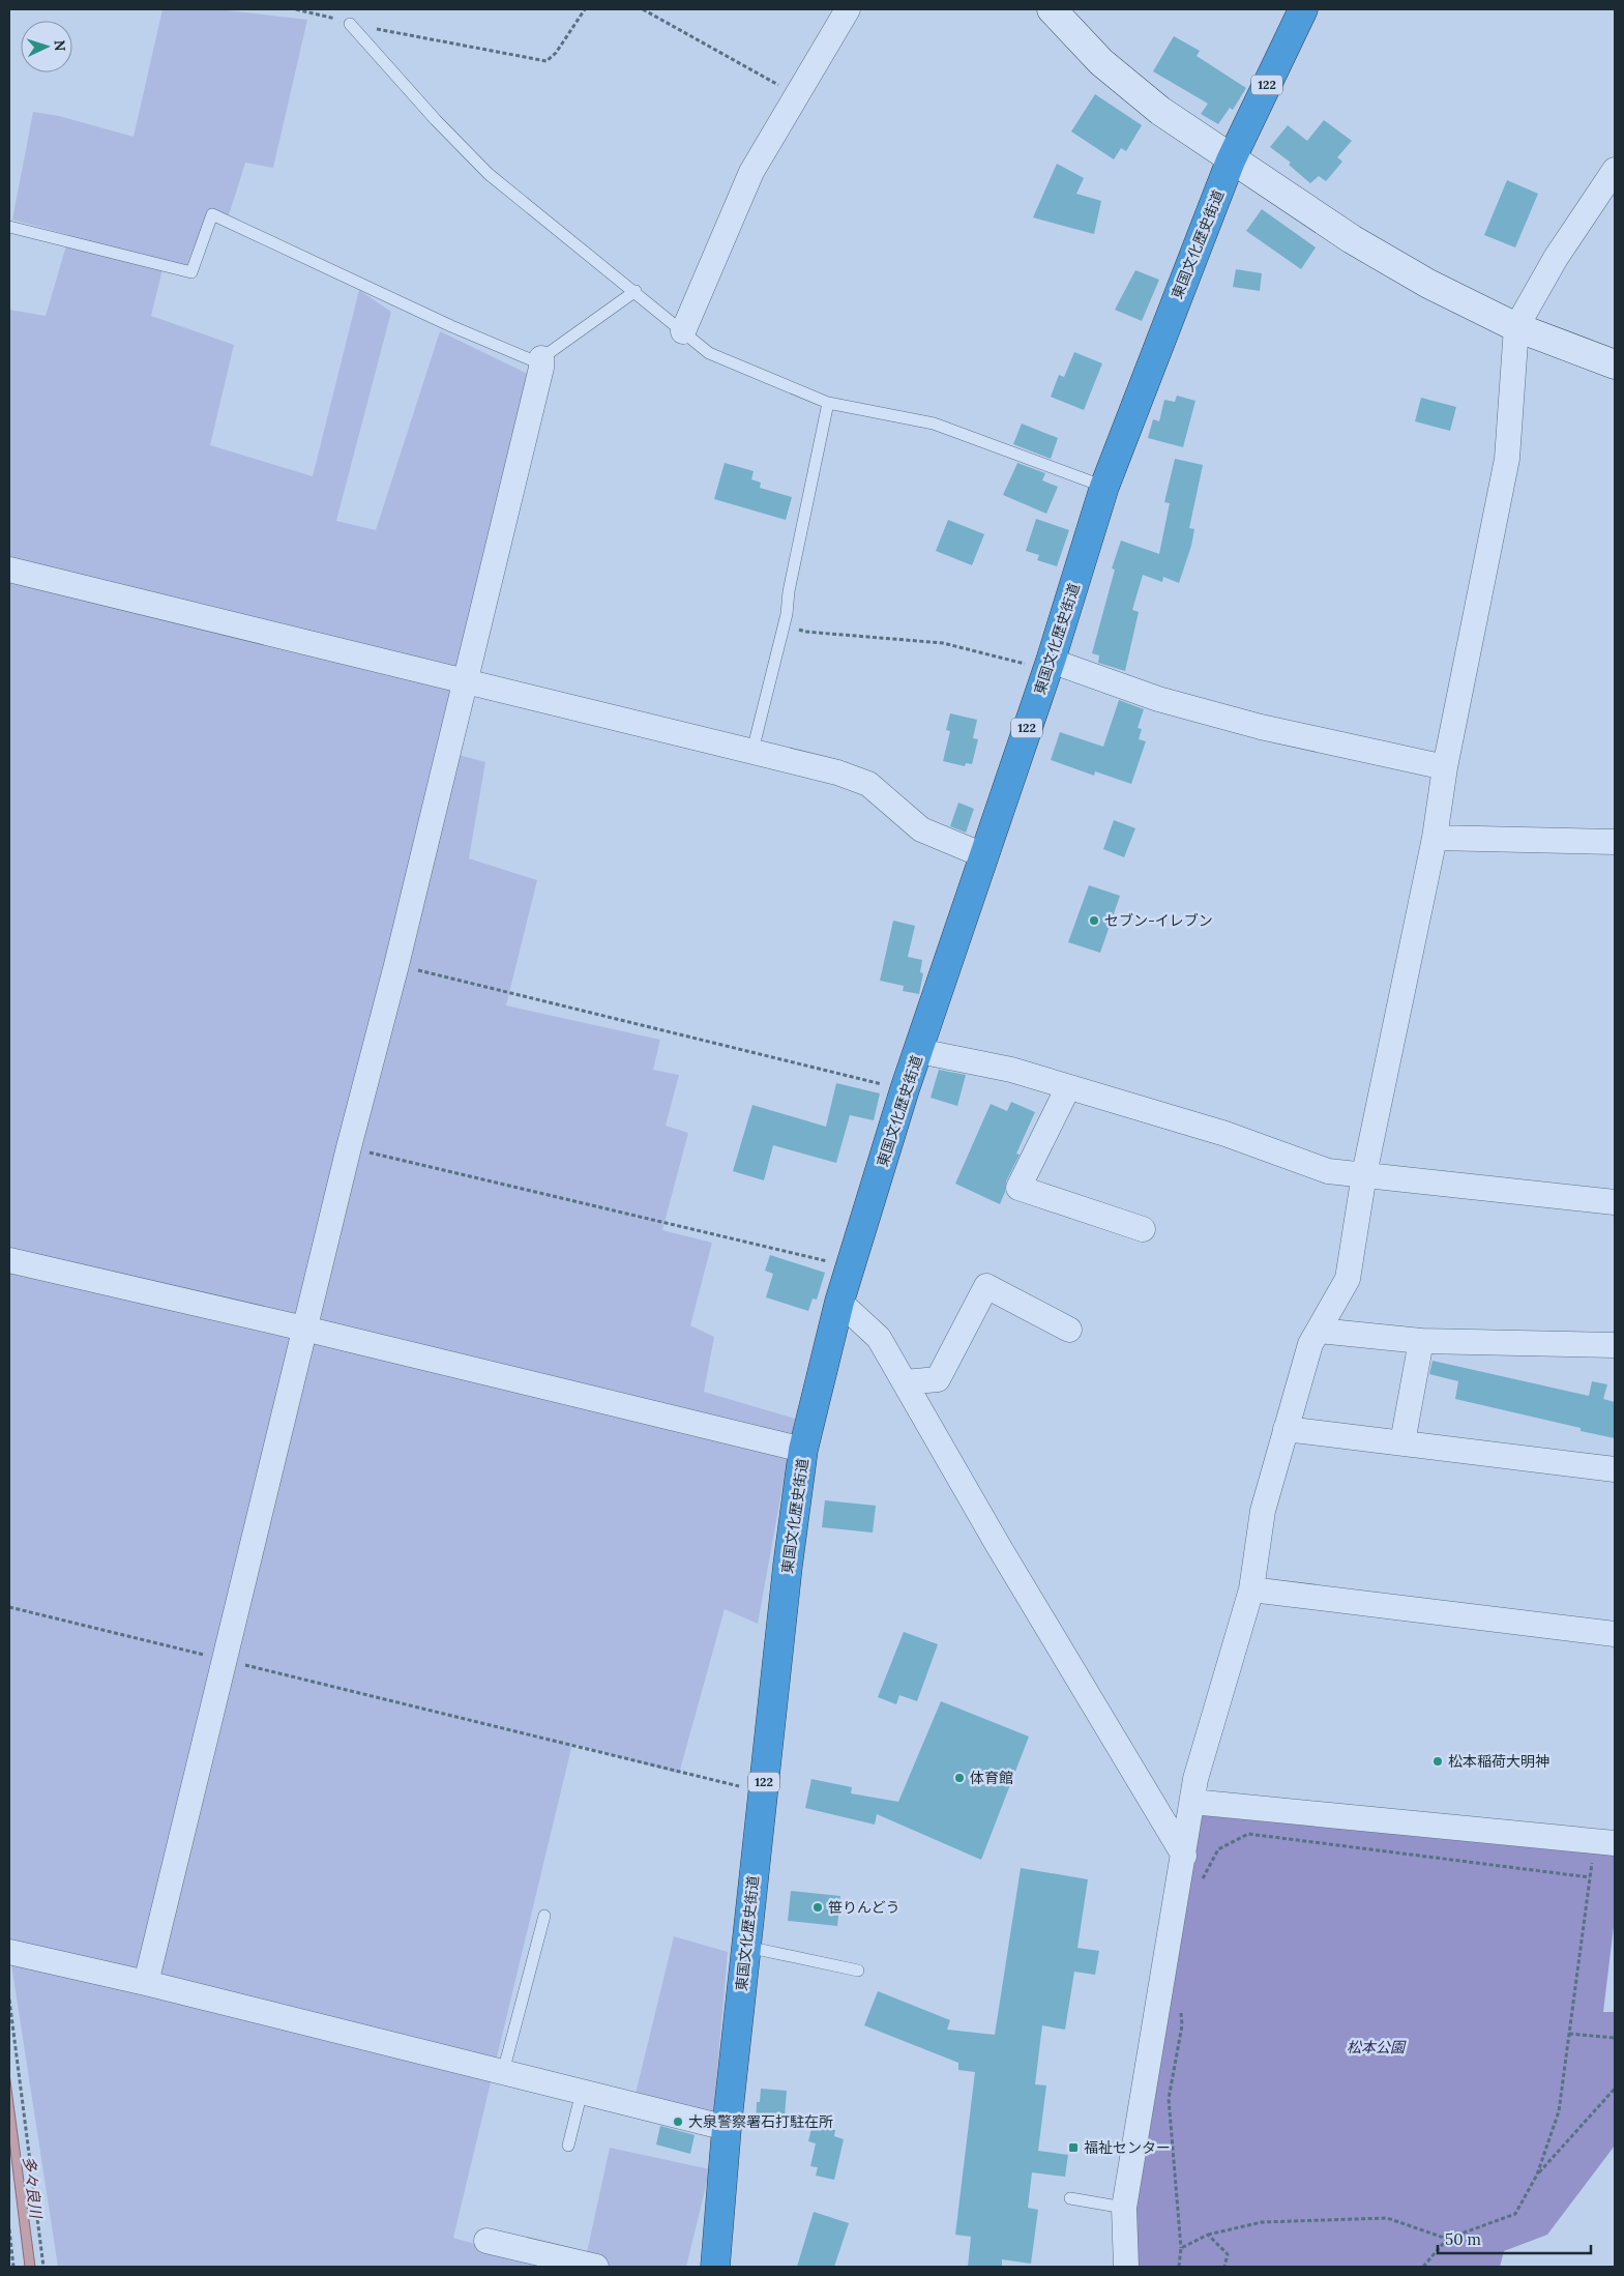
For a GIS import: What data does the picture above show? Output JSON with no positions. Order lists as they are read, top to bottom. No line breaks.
{"streets":{"highway":["122","東国文化歴史街道"]},"water":["多々良川"],"parks":["松本公園"],"places":{"other":["セブン-イレブン","松本稲荷大明神","体育館","笹りんどう","大泉警察署石打駐在所"],"transit":["福祉センター"]},"scale_bar":"50 m","north":"right"}
